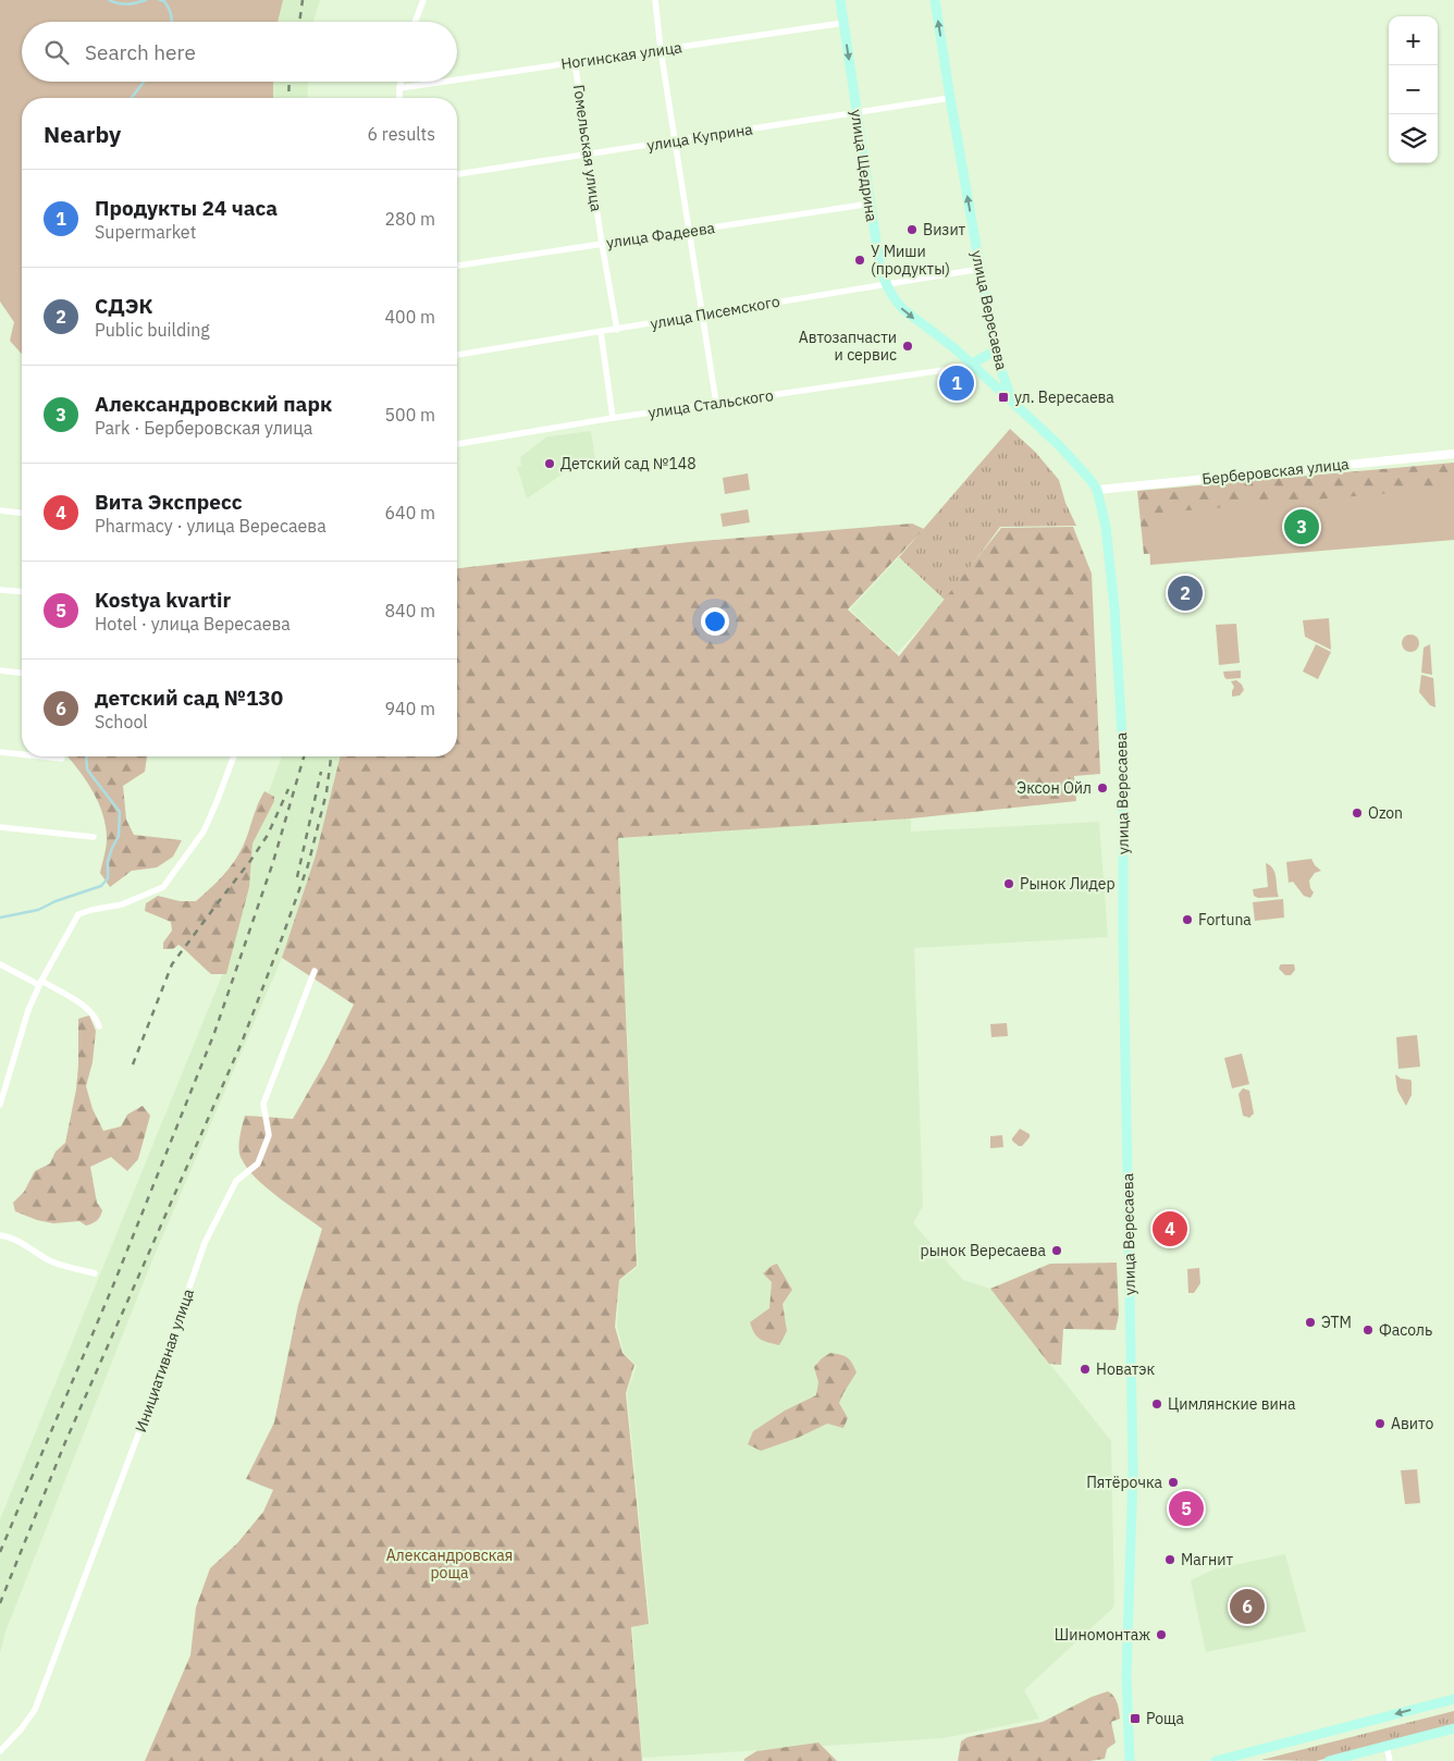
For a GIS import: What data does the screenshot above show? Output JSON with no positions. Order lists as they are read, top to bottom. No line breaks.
{"streets":{"main road":["улица Щедрина","улица Вересаева"],"street":["Ногинская улица","улица Куприна","Гомельская улица","улица Фадеева","улица Писемского","улица Стальского","Берберовская улица","Инициативная улица"]},"crossings":[["Ногинская улица","Гомельская улица"],["Ногинская улица","улица Щедрина"],["улица Куприна","Гомельская улица"],["улица Куприна","улица Щедрина"],["улица Куприна","улица Вересаева"],["Гомельская улица","улица Фадеева"],["Гомельская улица","улица Писемского"],["улица Щедрина","улица Фадеева"],["улица Щедрина","улица Вересаева"],["улица Щедрина","улица Писемского"],["улица Щедрина","улица Стальского"],["улица Вересаева","улица Писемского"],["улица Вересаева","Берберовская улица"]],"one_way":["улица Щедрина"],"parks":["Александровская роща"],"places":{"other":["Визит","У Миши (продукты)","Автозапчасти и сервис","Детский сад №148","Эксон Ойл","Ozon","Рынок Лидер","Fortuna","рынок Вересаева","ЭТМ","Фасоль","Новатэк","Цимлянские вина","Авито","Пятёрочка","Магнит","Шиномонтаж"],"transit":["ул. Вересаева","Роща"]},"page":{"map_buttons":["+","−"],"search":"Search here","heading":["Nearby","6 results"],"list":[{"mark":"1","name":"Продукты 24 часа","note":"Supermarket","value":"280 m"},{"mark":"2","name":"СДЭК","note":"Public building","value":"400 m"},{"mark":"3","name":"Александровский парк","note":"Park · Берберовская улица","value":"500 m"},{"mark":"4","name":"Вита Экспресс","note":"Pharmacy · улица Вересаева","value":"640 m"},{"mark":"5","name":"Kostya kvartir","note":"Hotel · улица Вересаева","value":"840 m"},{"mark":"6","name":"детский сад №130","note":"School","value":"940 m"}],"pins":["1","3","2","4","5","6"]}}
